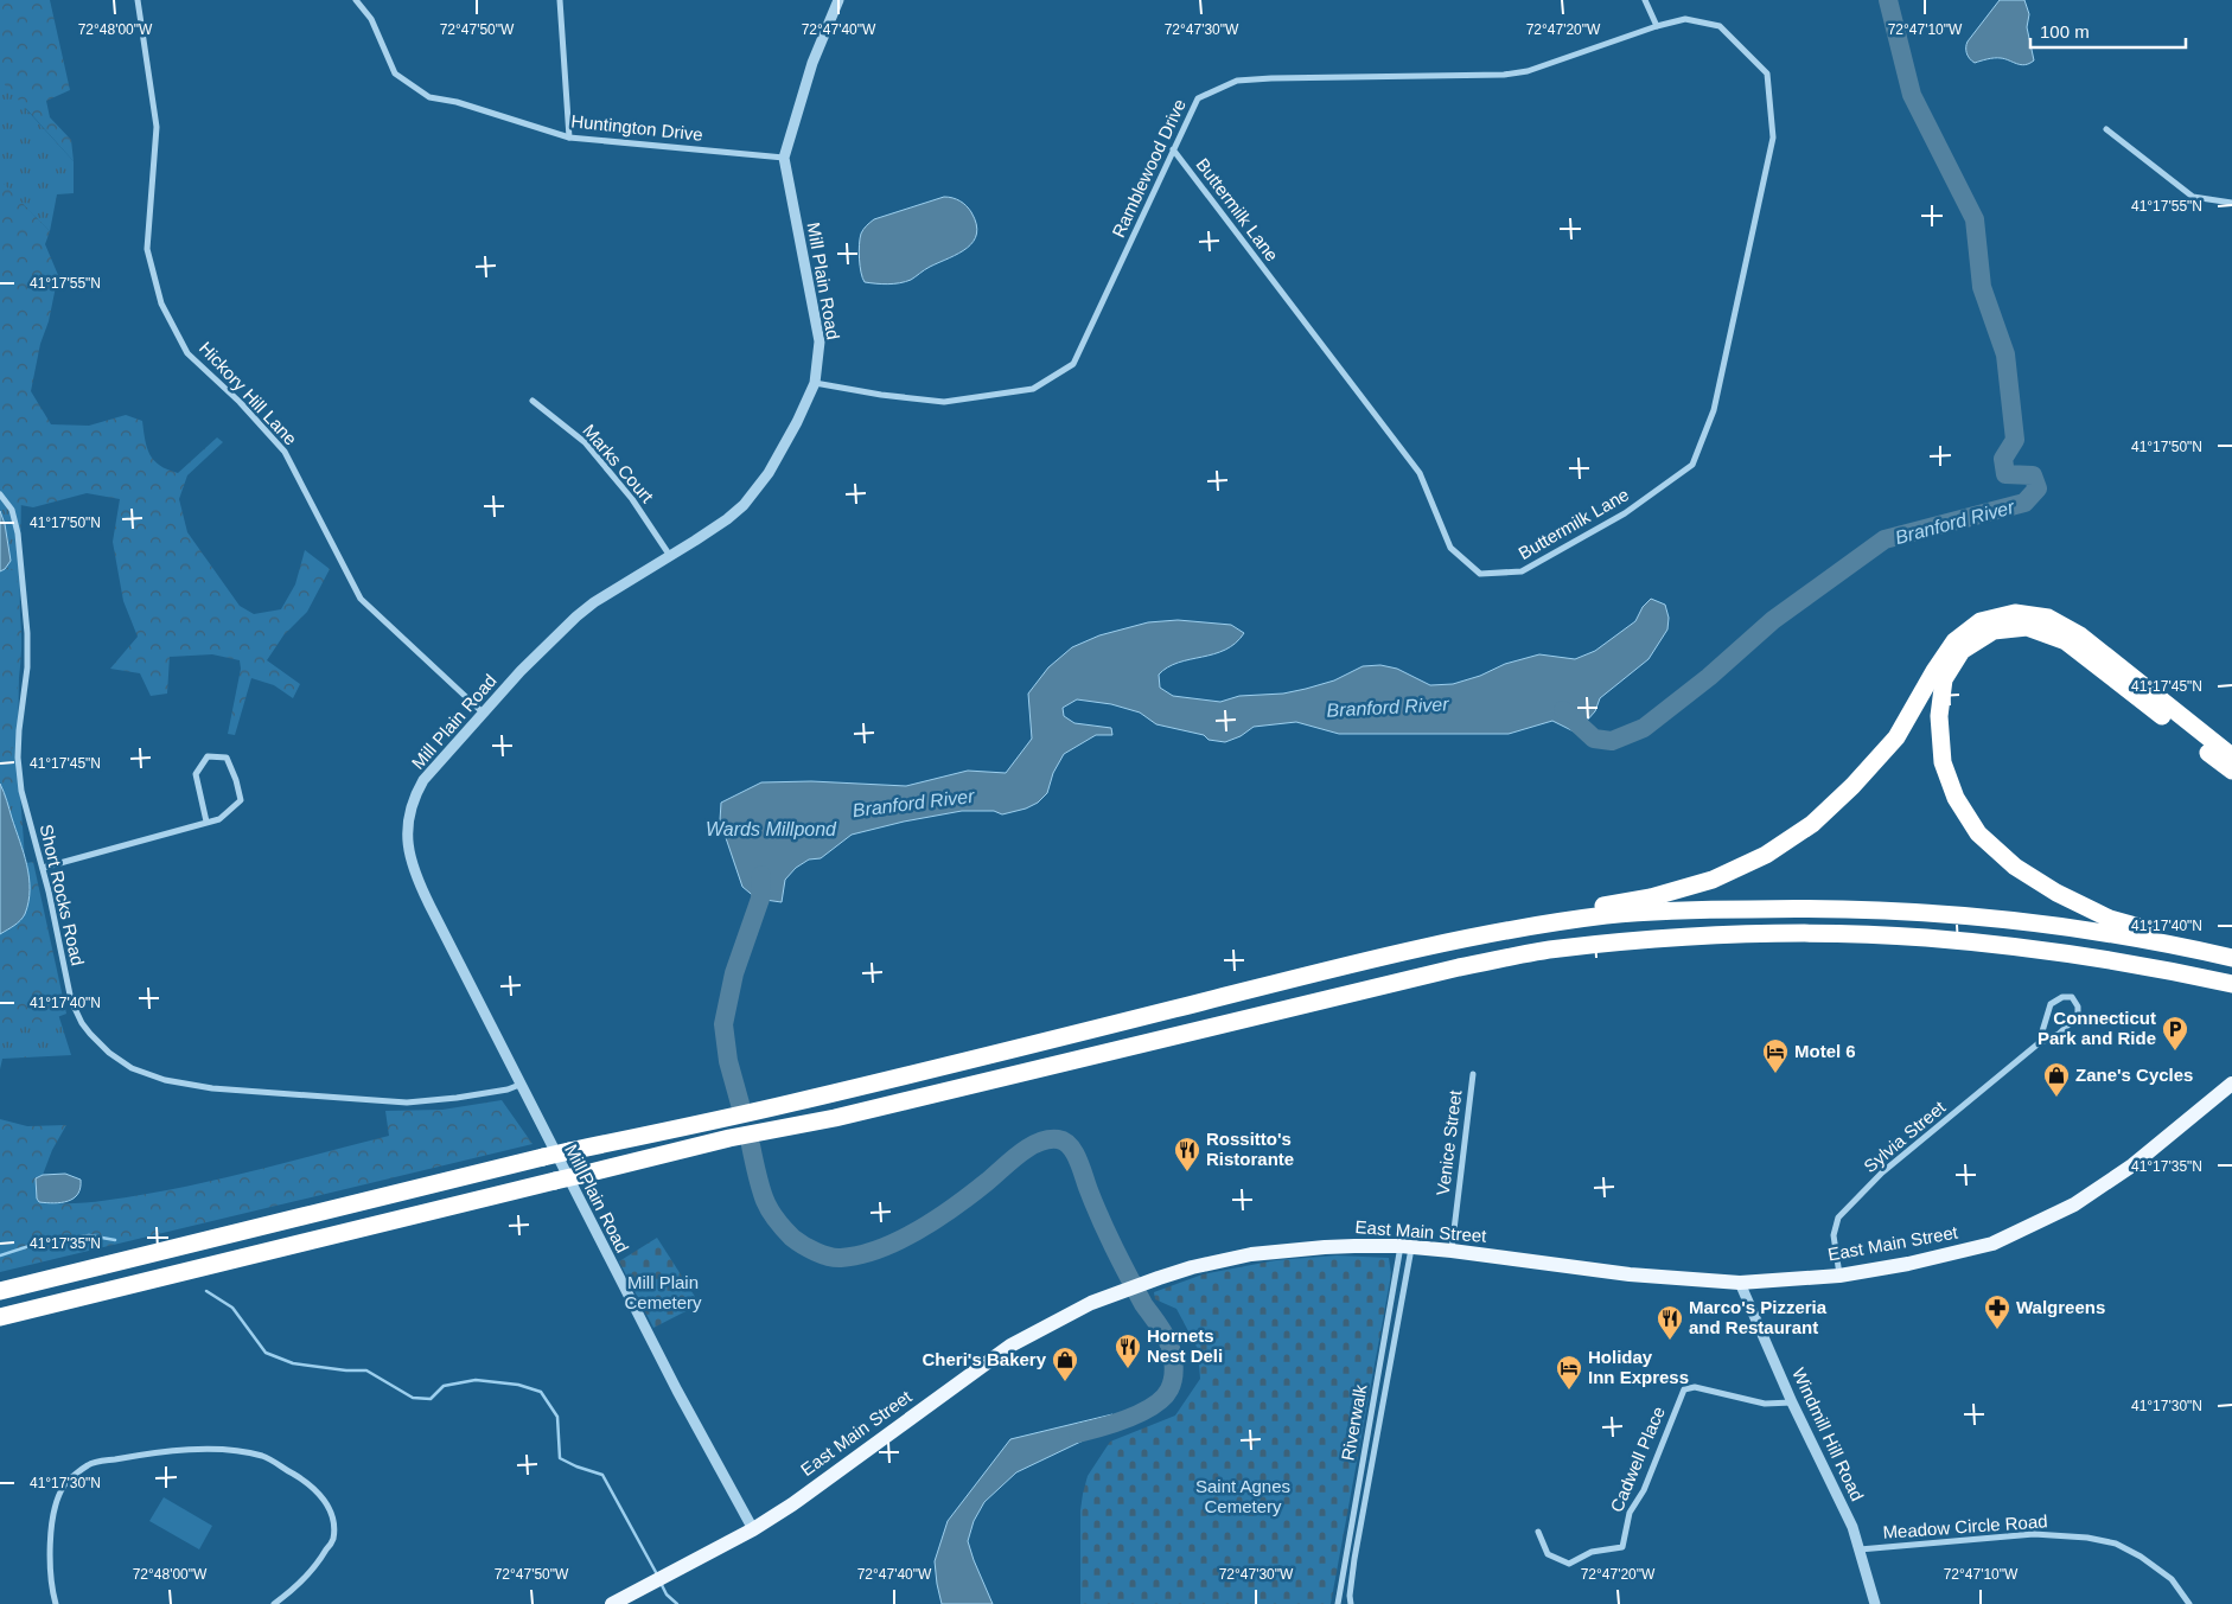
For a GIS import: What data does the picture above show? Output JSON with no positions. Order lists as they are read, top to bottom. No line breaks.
{"streets":{"main road":["East Main Street"],"street":["Huntington Drive","Ramblewood Drive","Buttermilk Lane","Mill Plain Road","Hickory Hill Lane","Marks Court","Short Rocks Road","Sylvia Street","Venice Street","Riverwalk","Windmill Hill Road","Cadwell Place","Meadow Circle Road"]},"crossings":[["Huntington Drive","Mill Plain Road"],["Ramblewood Drive","Buttermilk Lane"],["Ramblewood Drive","Mill Plain Road"],["Mill Plain Road","Hickory Hill Lane"],["Mill Plain Road","Marks Court"],["Mill Plain Road","Short Rocks Road"],["Mill Plain Road","East Main Street"],["Sylvia Street","East Main Street"],["Venice Street","East Main Street"],["East Main Street","Riverwalk"],["East Main Street","Windmill Hill Road"],["Windmill Hill Road","Cadwell Place"],["Windmill Hill Road","Meadow Circle Road"]],"water":["Branford River","Wards Millpond"],"parks":["Mill Plain Cemetery","Saint Agnes Cemetery"],"places":{"parking":["Connecticut Park and Ride"],"hotel":["Motel 6","Holiday Inn Express"],"shop":["Zane's Cycles","Cheri's Bakery"],"restaurant":["Rossitto's Ristorante","Marco's Pizzeria and Restaurant","Hornets Nest Deli"],"pharmacy":["Walgreens"]},"scale_bar":"100 m","coordinates":["72°48'00\"W","72°47'50\"W","72°47'40\"W","72°47'30\"W","72°47'20\"W","72°47'10\"W","41°17'55\"N","41°17'50\"N","41°17'45\"N","41°17'40\"N","41°17'35\"N","41°17'30\"N"]}
